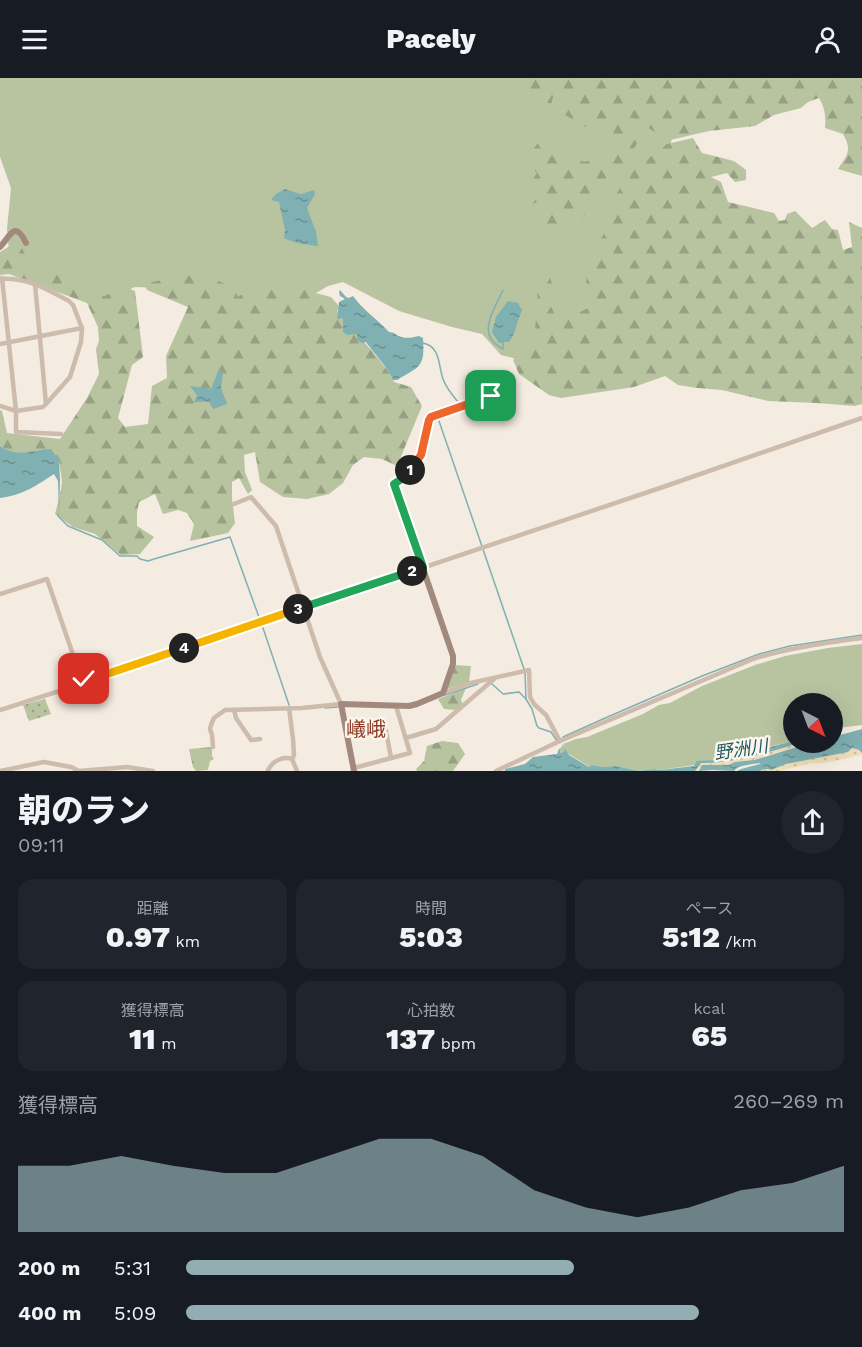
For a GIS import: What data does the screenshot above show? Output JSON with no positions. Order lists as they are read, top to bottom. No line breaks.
{"districts":["嶬峨"],"water":["野洲川"],"north":"bottom right","page":{"header":"Pacely","pins":["1","2","3","4"],"heading":["朝のラン","09:11"],"stats":[["距離","0.97 km"],["時間","5:03"],["ペース","5:12 /km"],["獲得標高","11 m"],["心拍数","137 bpm"],["kcal","65"]],"chart":["獲得標高","260–269 m"],"list":[{"name":"200 m","note":"5:31"},{"name":"400 m","note":"5:09"}]}}
